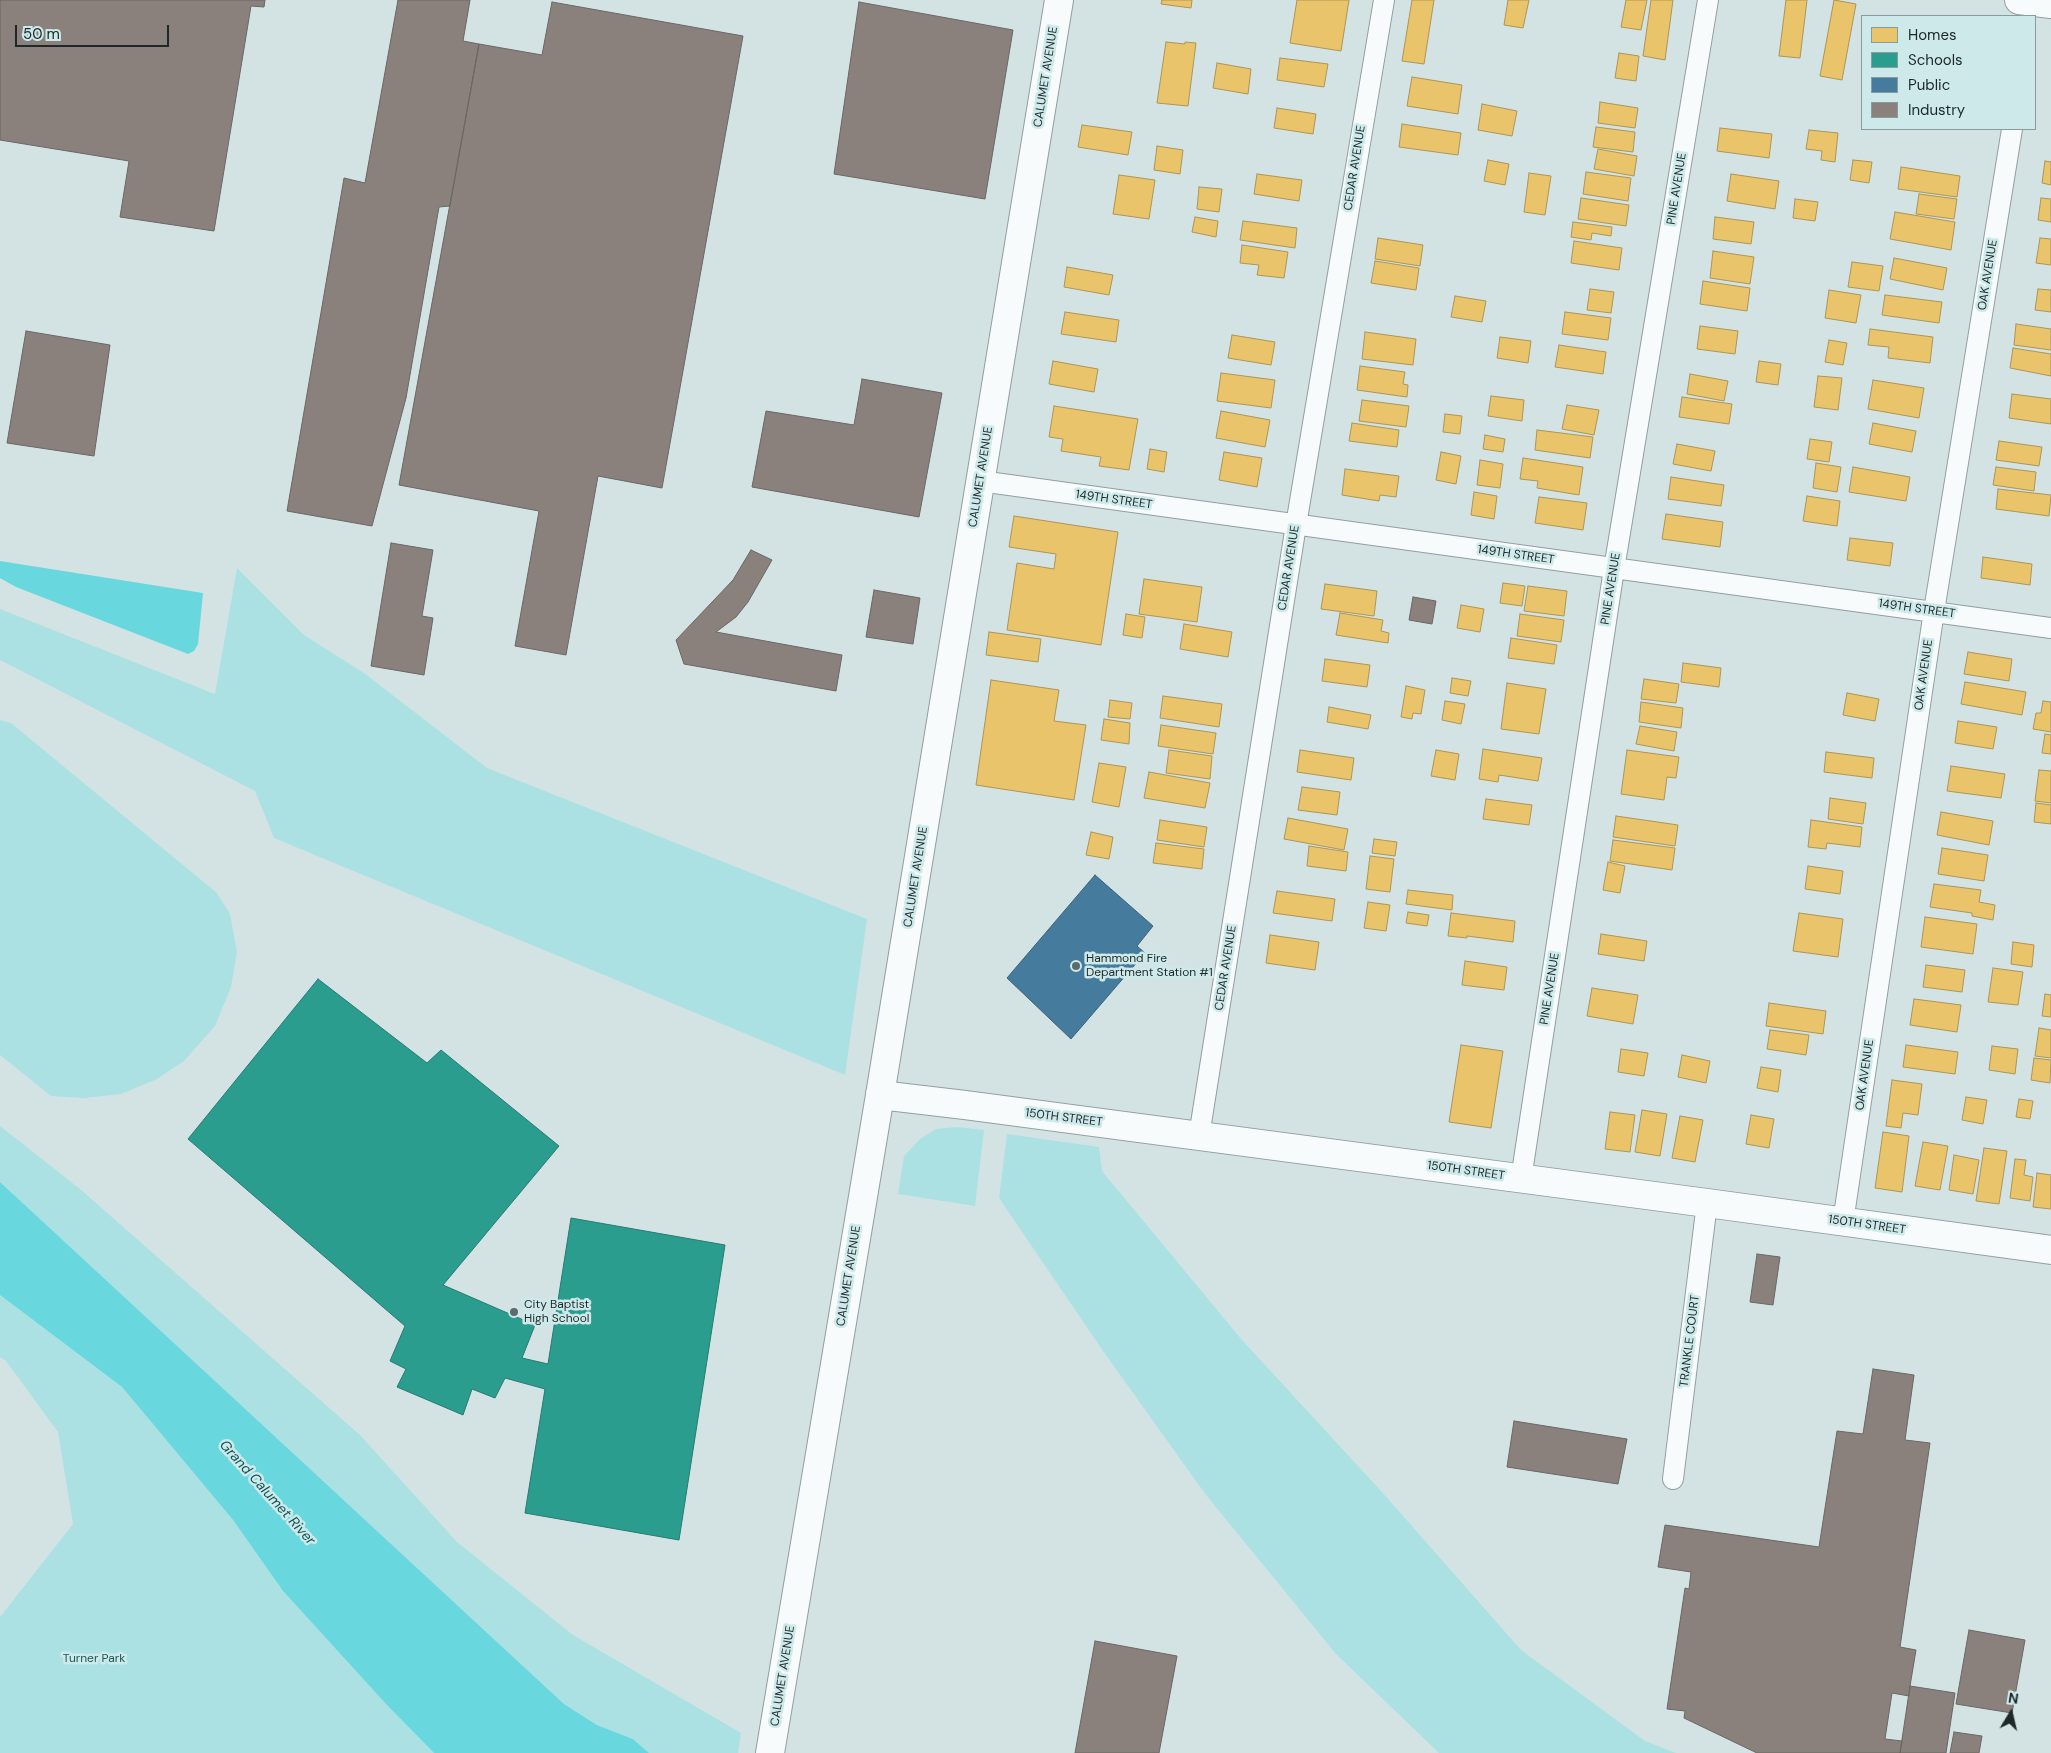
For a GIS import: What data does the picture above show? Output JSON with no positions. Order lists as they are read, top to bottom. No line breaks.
{"streets":{"main road":["CALUMET AVENUE","150TH STREET"],"street":["CEDAR AVENUE","PINE AVENUE","OAK AVENUE","149TH STREET","TRANKLE COURT"]},"crossings":[["CALUMET AVENUE","149TH STREET"],["CALUMET AVENUE","150TH STREET"],["CEDAR AVENUE","149TH STREET"],["CEDAR AVENUE","150TH STREET"],["PINE AVENUE","149TH STREET"],["PINE AVENUE","150TH STREET"],["OAK AVENUE","149TH STREET"],["OAK AVENUE","150TH STREET"],["150TH STREET","TRANKLE COURT"]],"water":["Grand Calumet River"],"parks":["Turner Park"],"places":["Hammond Fire Department Station #1","City Baptist High School"],"legend":["Homes","Schools","Public","Industry"],"scale_bar":"50 m","north":"top"}
